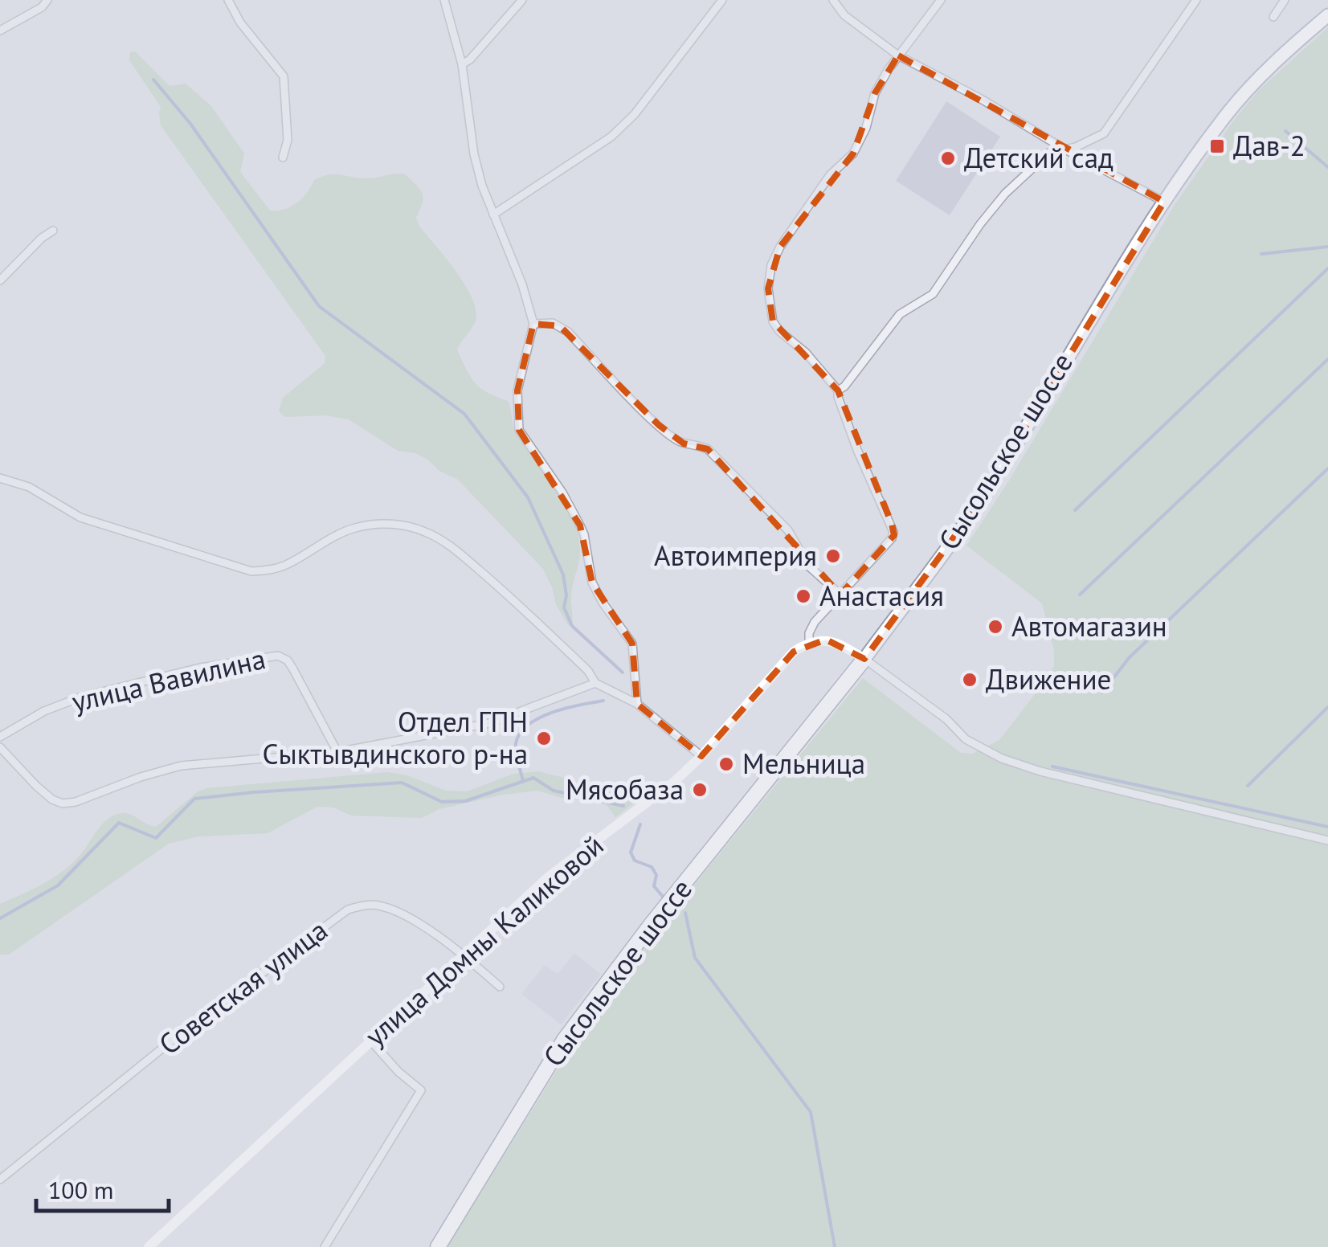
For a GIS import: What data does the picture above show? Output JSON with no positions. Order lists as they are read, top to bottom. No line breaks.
{"streets":{"highway":["Сысольское шоссе"],"main road":["улица Домны Каликовой"],"street":["улица Вавилина","Советская улица"]},"crossings":[["улица Домны Каликовой","Советская улица"]],"places":{"transit":["Дав-2"],"other":["Детский сад","Автоимперия","Анастасия","Автомагазин","Движение","Отдел ГПН Сыктывдинского р-на","Мельница","Мясобаза"]},"scale_bar":"100 m"}
